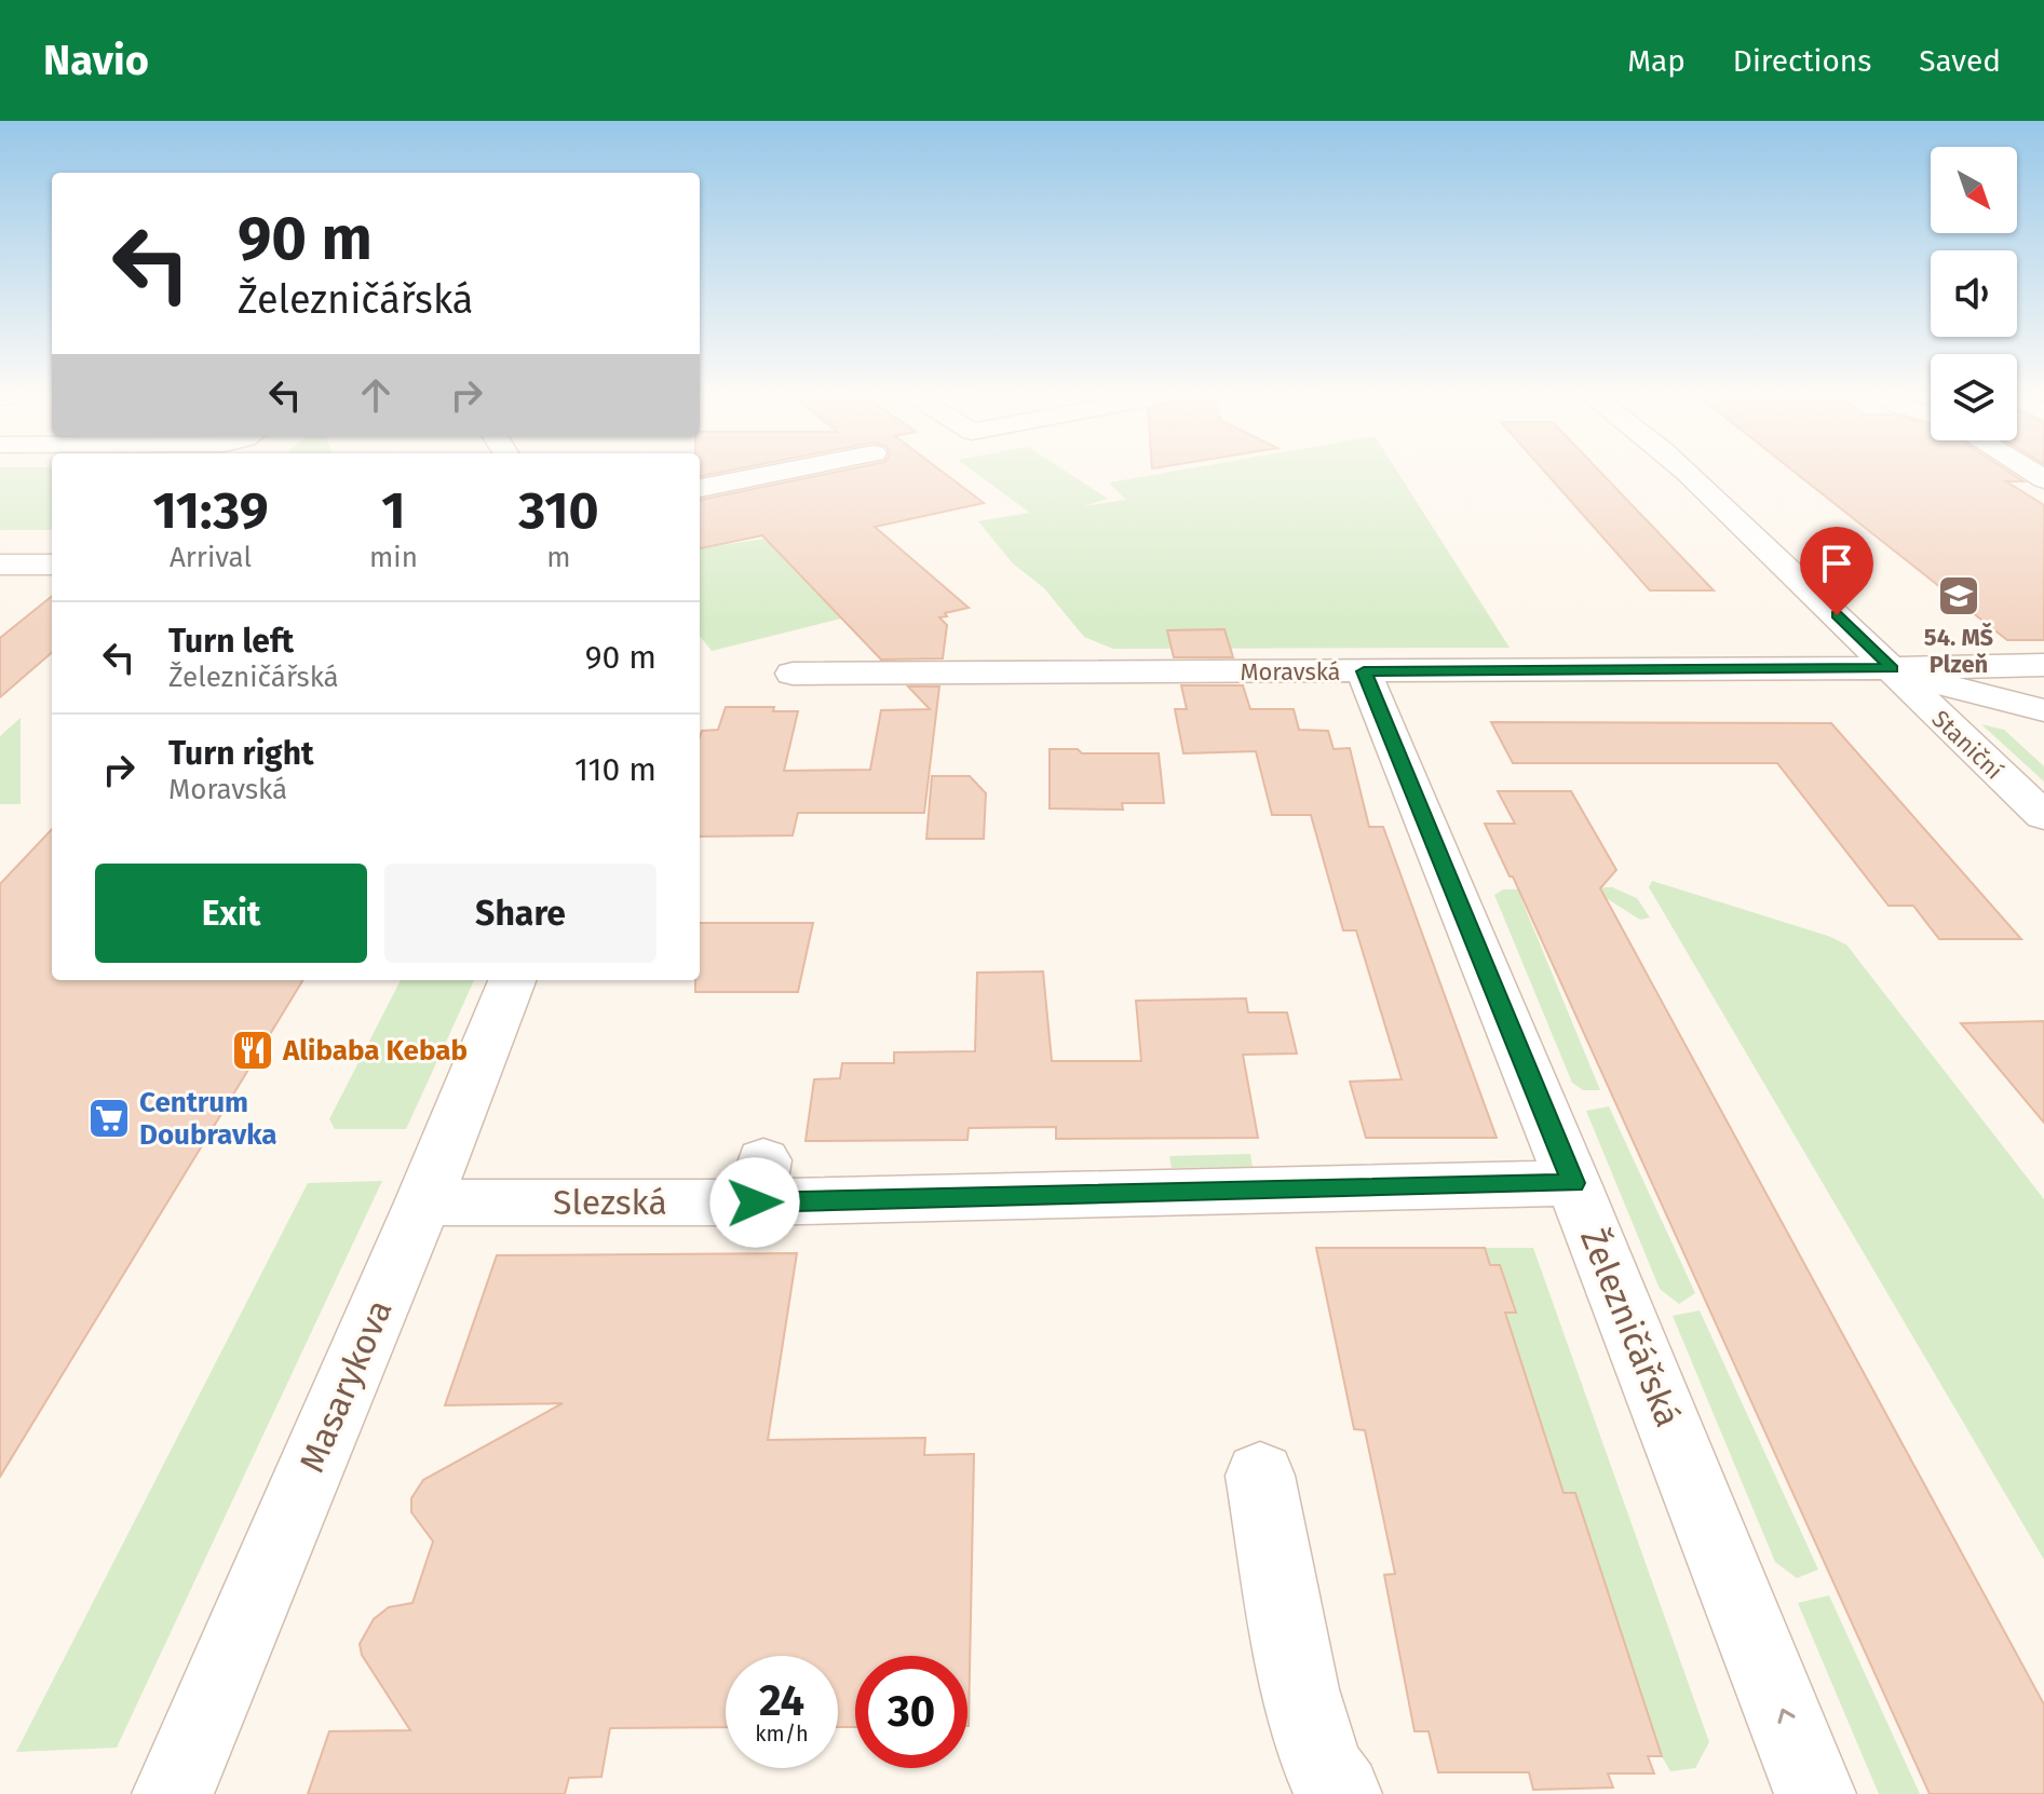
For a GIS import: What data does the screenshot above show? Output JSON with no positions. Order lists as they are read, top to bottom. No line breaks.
{"streets":{"street":["Moravská","Staniční","Slezská","Železničářská","Masarykova"]},"crossings":[["Moravská","Staniční"],["Moravská","Železničářská"],["Slezská","Železničářská"],["Slezská","Masarykova"]],"one_way":["Železničářská"],"places":{"school or university":["54. MŠ Plzeň"],"restaurant":["Alibaba Kebab"],"supermarket":["Centrum Doubravka"]},"north":"bottom right","page":{"header":"Navio","nav":["Map","Directions","Saved"],"turn":["90 m","Železničářská"],"eta":["11:39","Arrival","1","min","310","m"],"list":[{"name":"Turn left","note":"Železničářská","value":"90 m"},{"name":"Turn right","note":"Moravská","value":"110 m"}],"buttons":["Exit","Share"],"speed":"24 km/h","limit":"30"}}
